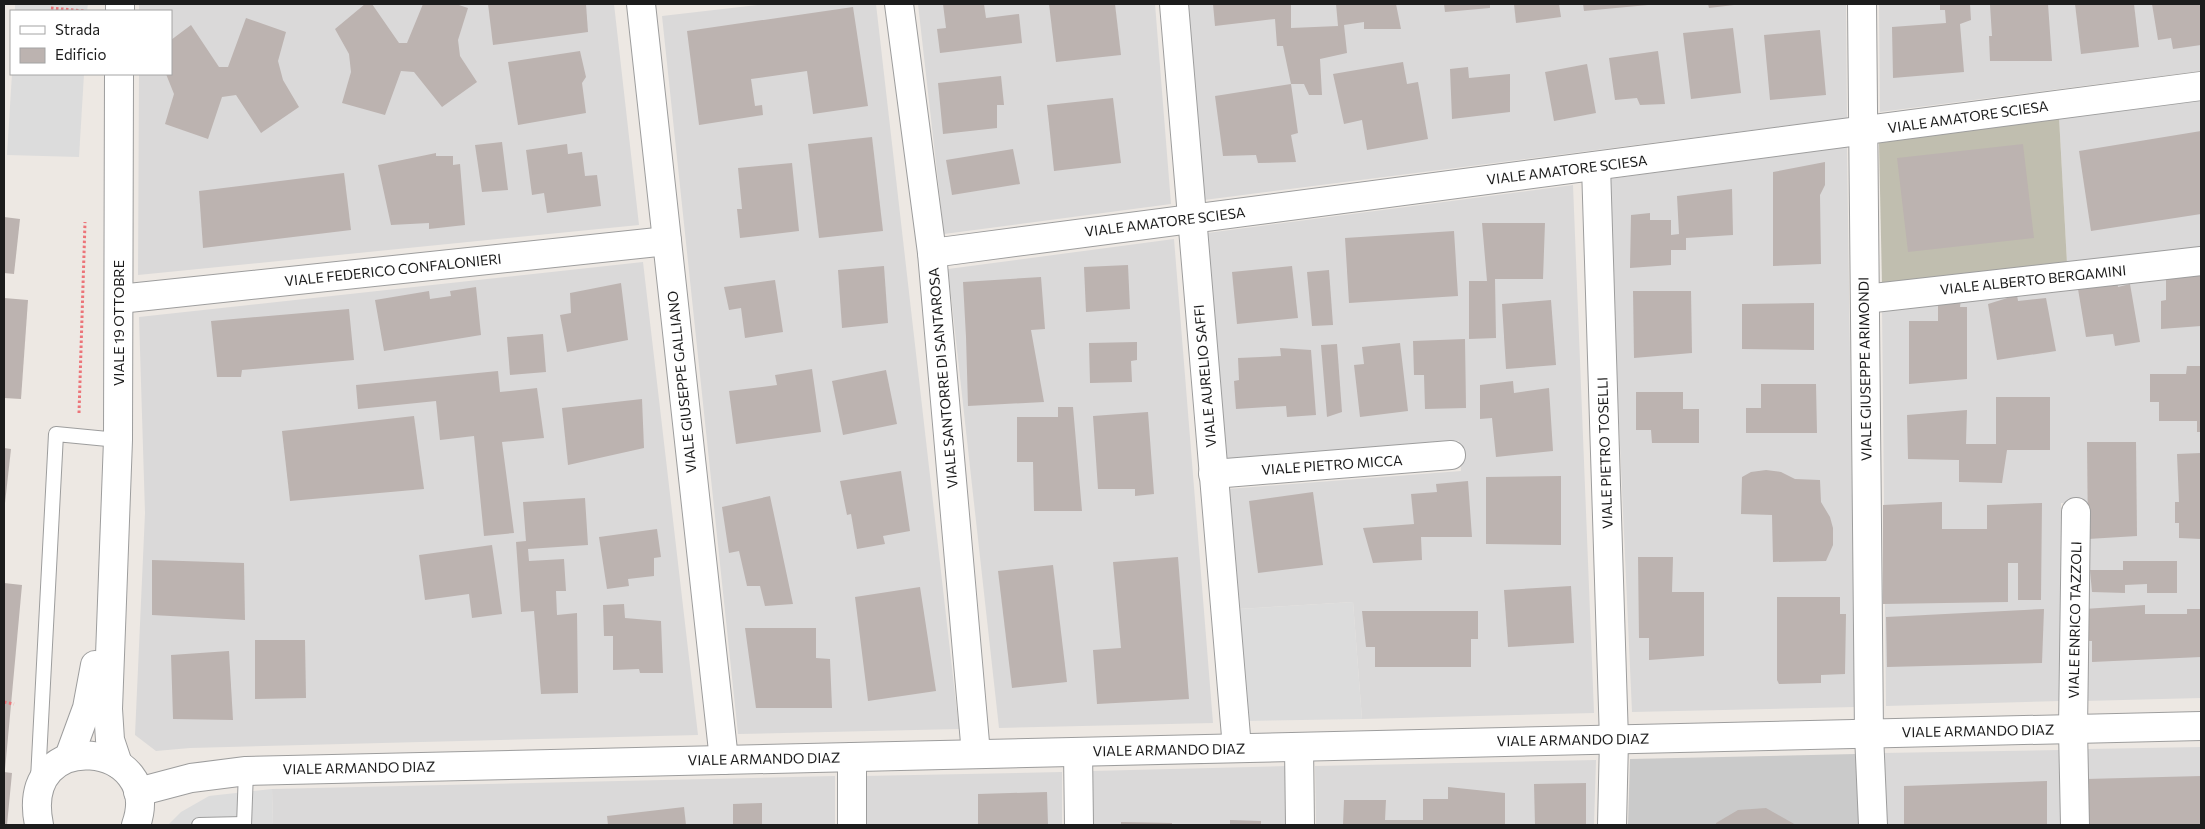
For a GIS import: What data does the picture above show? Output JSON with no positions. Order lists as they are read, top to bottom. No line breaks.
{"streets":{"street":["VIALE AMATORE SCIESA","VIALE FEDERICO CONFALONIERI","VIALE ALBERTO BERGAMINI","VIALE 19 OTTOBRE","VIALE GIUSEPPE ARIMONDI","VIALE AURELIO SAFFI","VIALE SANTORRE DI SANTAROSA","VIALE GIUSEPPE GALLIANO","VIALE PIETRO TOSELLI","VIALE PIETRO MICCA","VIALE ENRICO TAZZOLI","VIALE ARMANDO DIAZ"]},"crossings":[["VIALE AMATORE SCIESA","VIALE GIUSEPPE ARIMONDI"],["VIALE AMATORE SCIESA","VIALE AURELIO SAFFI"],["VIALE AMATORE SCIESA","VIALE SANTORRE DI SANTAROSA"],["VIALE AMATORE SCIESA","VIALE PIETRO TOSELLI"],["VIALE FEDERICO CONFALONIERI","VIALE 19 OTTOBRE"],["VIALE FEDERICO CONFALONIERI","VIALE GIUSEPPE GALLIANO"],["VIALE ALBERTO BERGAMINI","VIALE GIUSEPPE ARIMONDI"],["VIALE GIUSEPPE ARIMONDI","VIALE ARMANDO DIAZ"],["VIALE AURELIO SAFFI","VIALE PIETRO MICCA"],["VIALE AURELIO SAFFI","VIALE ARMANDO DIAZ"],["VIALE SANTORRE DI SANTAROSA","VIALE ARMANDO DIAZ"],["VIALE GIUSEPPE GALLIANO","VIALE ARMANDO DIAZ"],["VIALE PIETRO TOSELLI","VIALE ARMANDO DIAZ"],["VIALE ENRICO TAZZOLI","VIALE ARMANDO DIAZ"]],"legend":["Strada","Edificio"]}
